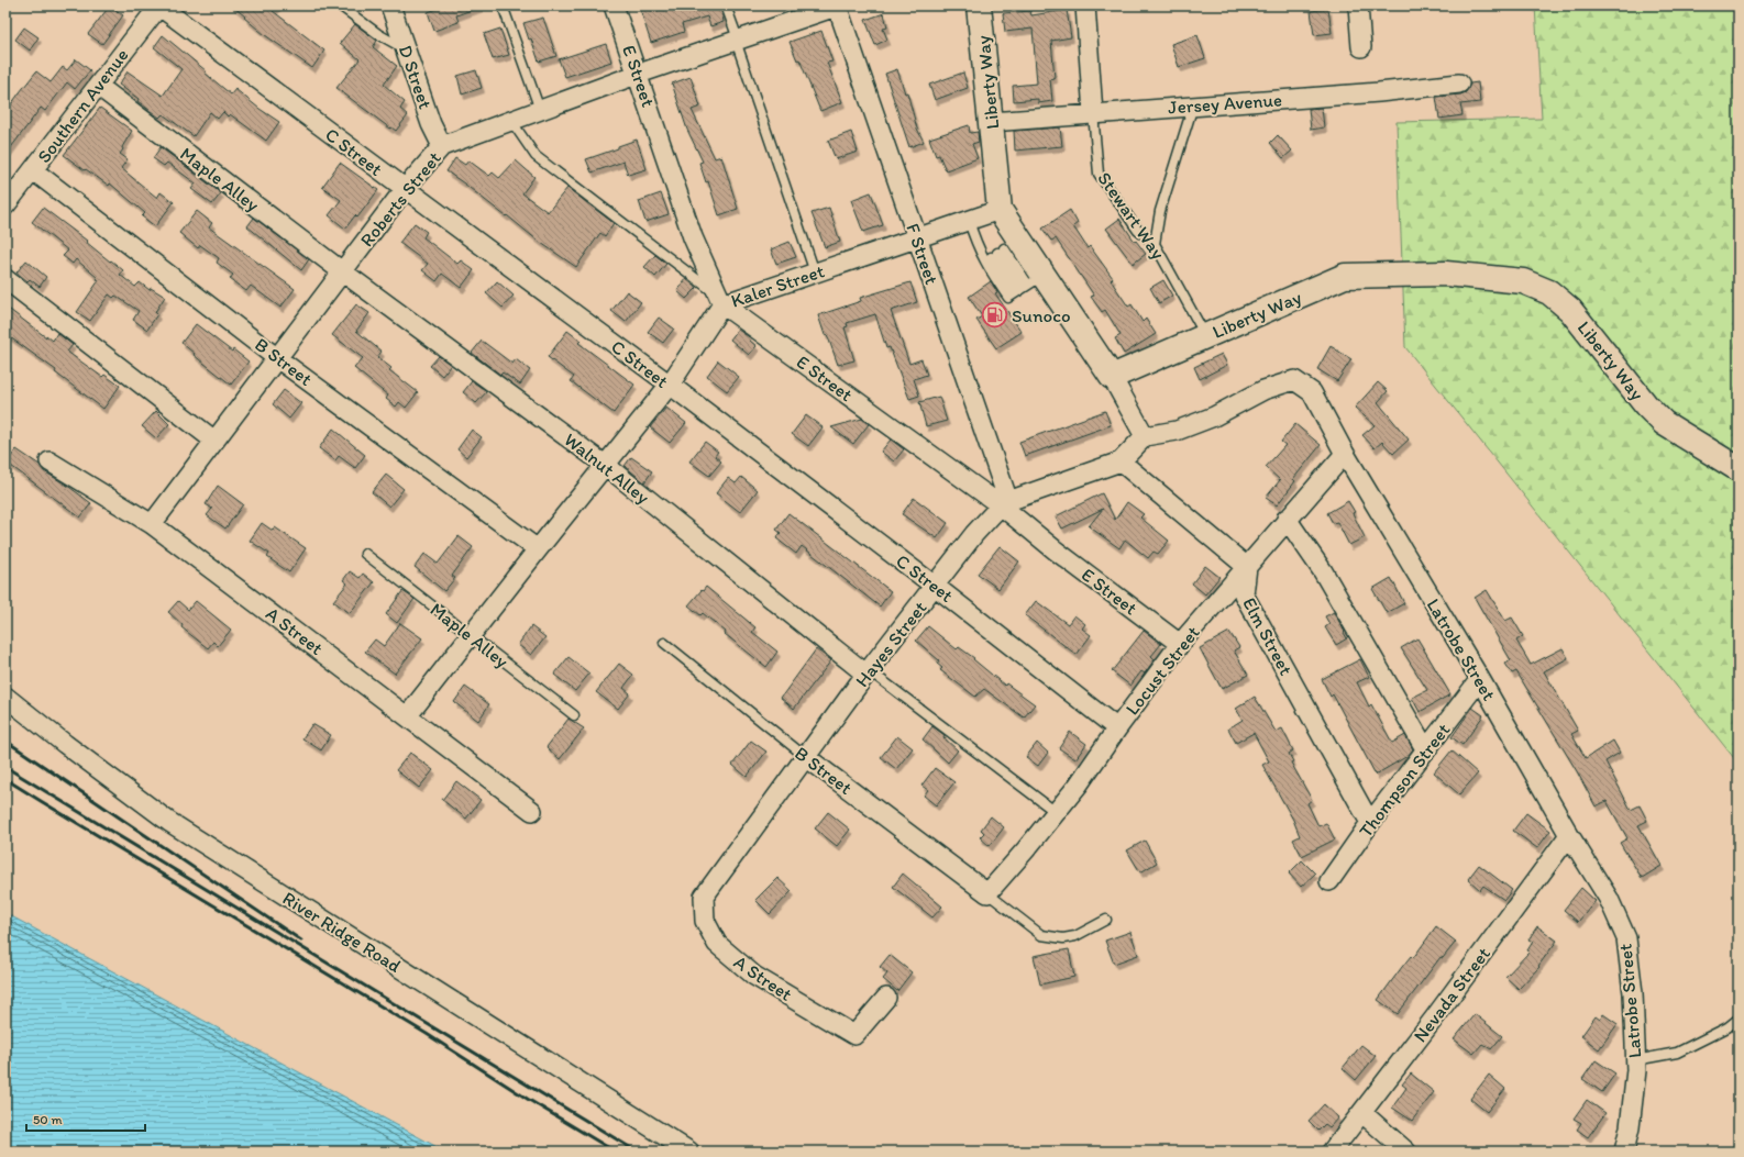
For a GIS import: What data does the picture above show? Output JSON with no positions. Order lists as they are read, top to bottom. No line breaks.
{"streets":{"street":["E Street","D Street","Liberty Way","Jersey Avenue","Southern Avenue","C Street","Maple Alley","Roberts Street","Stewart Way","F Street","Kaler Street","B Street","Walnut Alley","A Street","Elm Street","Hayes Street","Latrobe Street","Locust Street","Thompson Street","River Ridge Road","Nevada Street"]},"crossings":[["E Street","Roberts Street"],["E Street","F Street"],["E Street","Kaler Street"],["E Street","Hayes Street"],["E Street","Locust Street"],["D Street","Roberts Street"],["Liberty Way","Jersey Avenue"],["Liberty Way","Stewart Way"],["Liberty Way","Kaler Street"],["Jersey Avenue","Stewart Way"],["Southern Avenue","C Street"],["Southern Avenue","Maple Alley"],["Southern Avenue","B Street"],["C Street","Roberts Street"],["C Street","Kaler Street"],["C Street","Hayes Street"],["C Street","Locust Street"],["Maple Alley","Roberts Street"],["Maple Alley","Kaler Street"],["Maple Alley","Walnut Alley"],["Roberts Street","F Street"],["Roberts Street","B Street"],["Roberts Street","Walnut Alley"],["Roberts Street","A Street"],["F Street","Kaler Street"],["F Street","Hayes Street"],["Kaler Street","B Street"],["Kaler Street","Walnut Alley"],["Kaler Street","A Street"],["B Street","Hayes Street"],["B Street","Locust Street"],["Walnut Alley","Hayes Street"],["A Street","Hayes Street"],["Elm Street","Locust Street"],["Elm Street","Thompson Street"],["Hayes Street","Latrobe Street"],["Latrobe Street","Locust Street"],["Latrobe Street","Thompson Street"],["Latrobe Street","Nevada Street"]],"places":{"fuel station":["Sunoco"]},"scale_bar":"50 m"}
